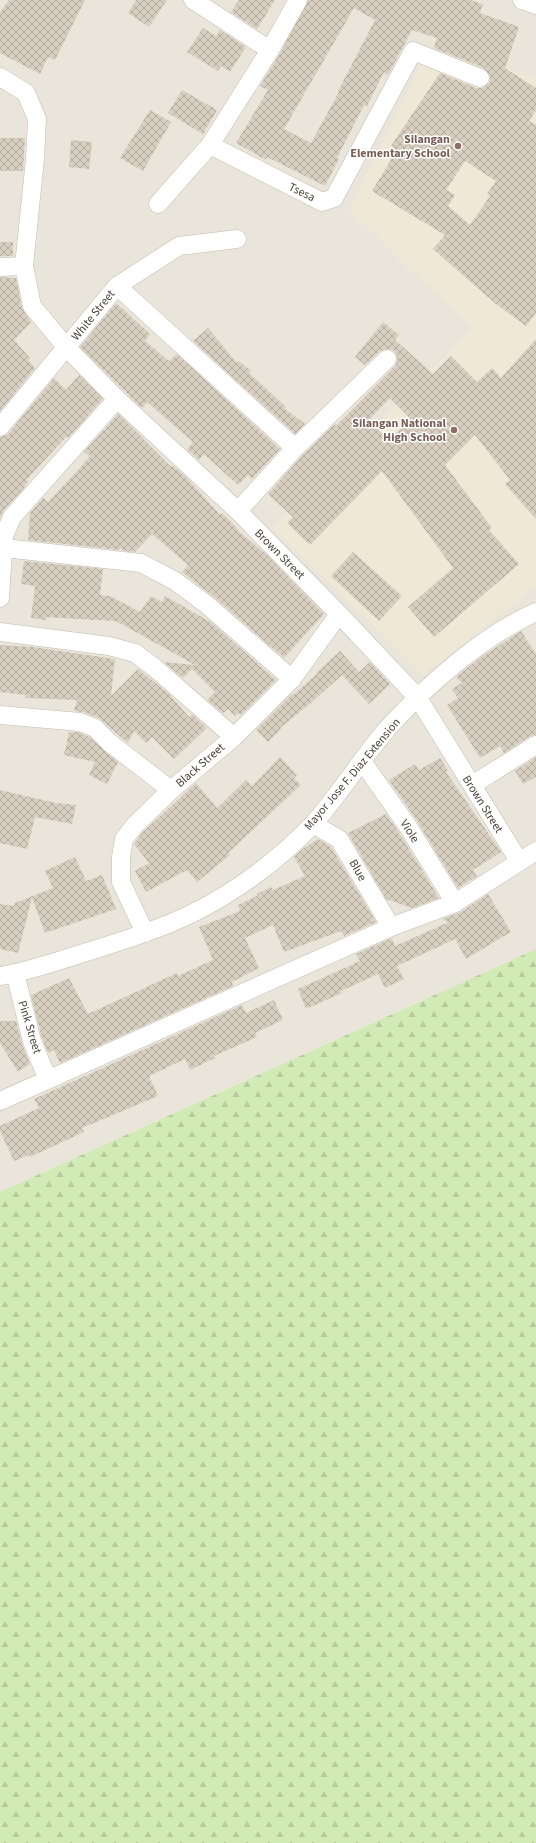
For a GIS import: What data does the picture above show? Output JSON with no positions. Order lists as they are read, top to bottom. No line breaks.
{"streets":{"street":["Tsesa","White Street","Brown Street","Black Street","Mayor Jose F. Diaz Extension","Viole","Blue","Pink Street"]},"crossings":[["White Street","Brown Street"],["Brown Street","Black Street"],["Brown Street","Mayor Jose F. Diaz Extension"],["Black Street","Mayor Jose F. Diaz Extension"],["Mayor Jose F. Diaz Extension","Viole"],["Mayor Jose F. Diaz Extension","Blue"],["Mayor Jose F. Diaz Extension","Pink Street"]],"places":["Silangan Elementary School","Silangan National High School"]}
